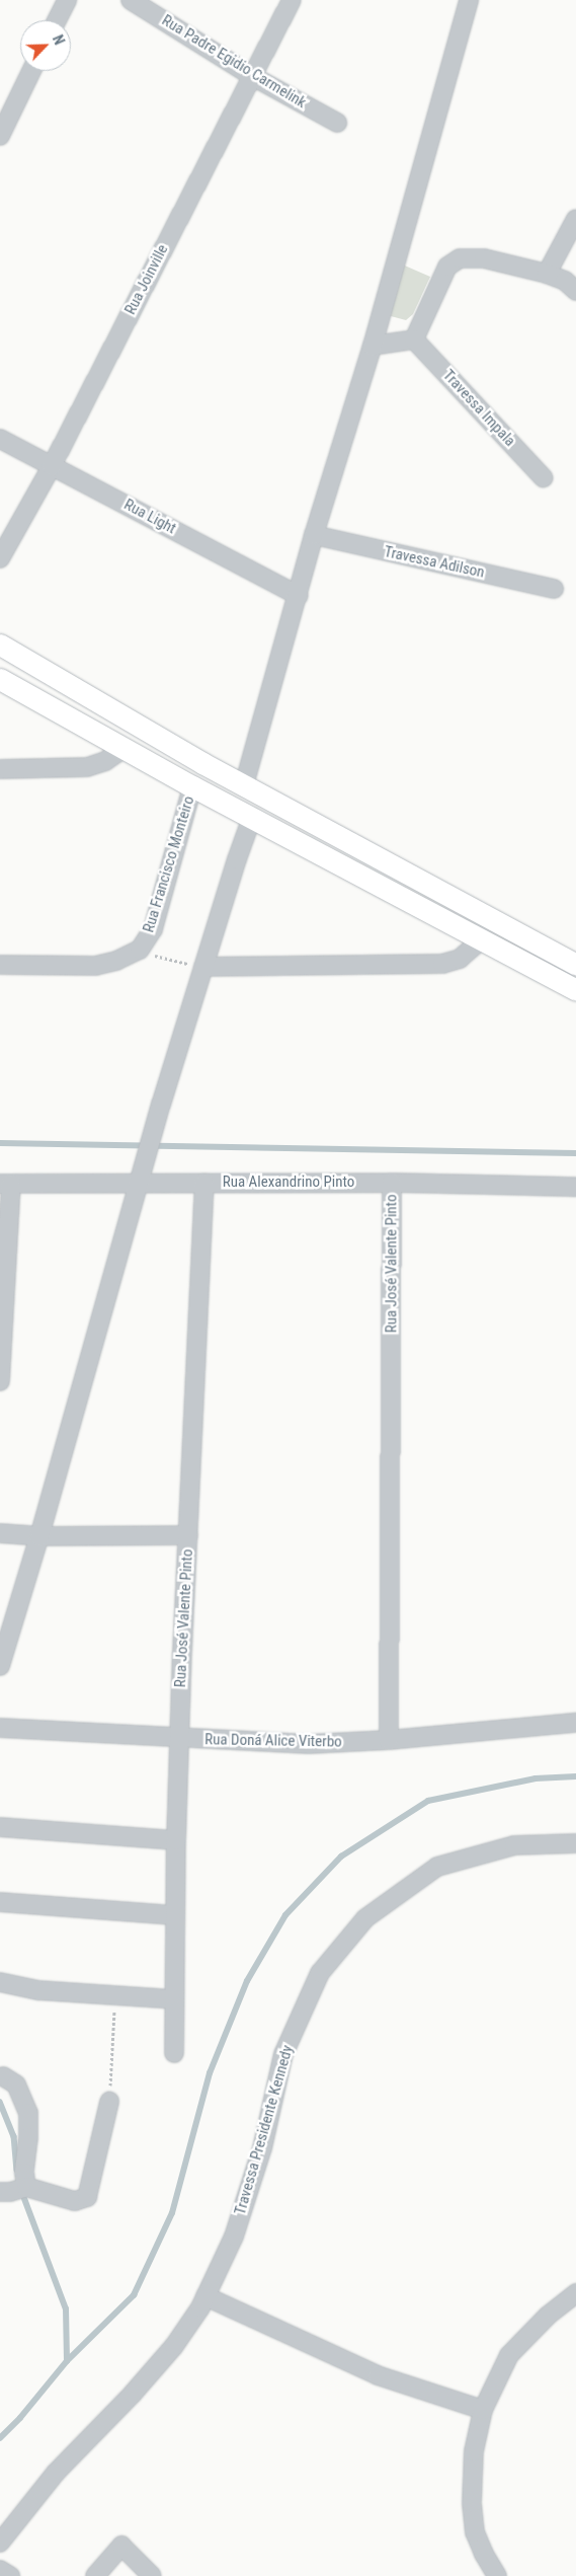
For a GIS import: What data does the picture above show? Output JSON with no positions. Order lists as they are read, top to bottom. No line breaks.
{"streets":{"street":["Rua Padre Egidio Carmelink","Rua Joinville","Travessa Impala","Rua Light","Travessa Adilson","Rua Francisco Monteiro","Rua Alexandrino Pinto","Rua José Valente Pinto","Rua Doná Alice Viterbo","Travessa Presidente Kennedy"]},"crossings":[["Rua Padre Egidio Carmelink","Rua Joinville"],["Rua Joinville","Rua Light"],["Rua Alexandrino Pinto","Rua José Valente Pinto"],["Rua José Valente Pinto","Rua Doná Alice Viterbo"]],"north":"top right"}
